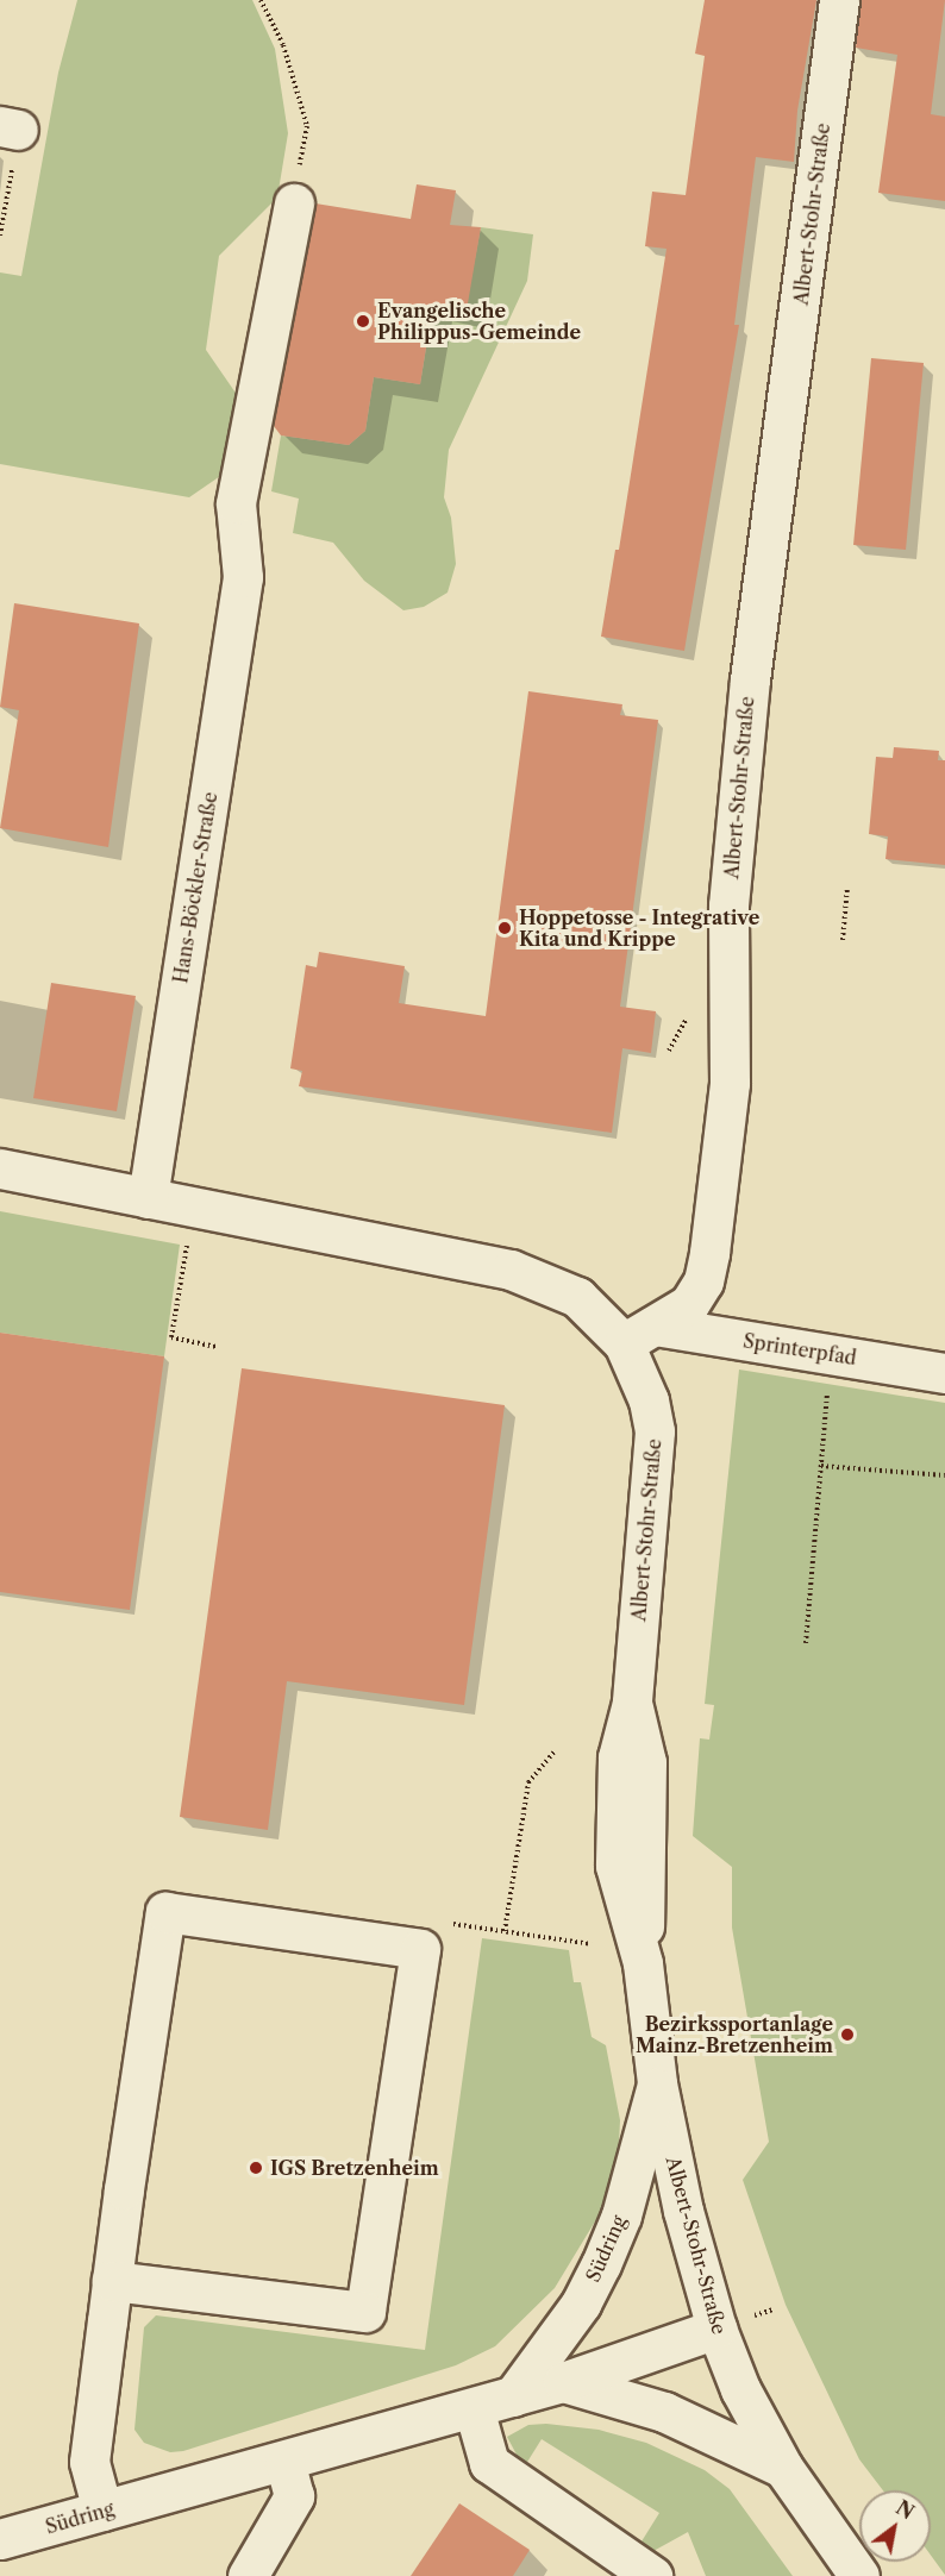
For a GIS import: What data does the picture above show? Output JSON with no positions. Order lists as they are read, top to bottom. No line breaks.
{"streets":{"street":["Albert-Stohr-Straße","Hans-Böckler-Straße","Sprinterpfad","Südring"]},"crossings":[["Albert-Stohr-Straße","Sprinterpfad"],["Albert-Stohr-Straße","Südring"]],"places":["Evangelische Philippus-Gemeinde","Hoppetosse - Integrative Kita und Krippe","Bezirkssportanlage Mainz-Bretzenheim","IGS Bretzenheim"],"north":"top right"}
